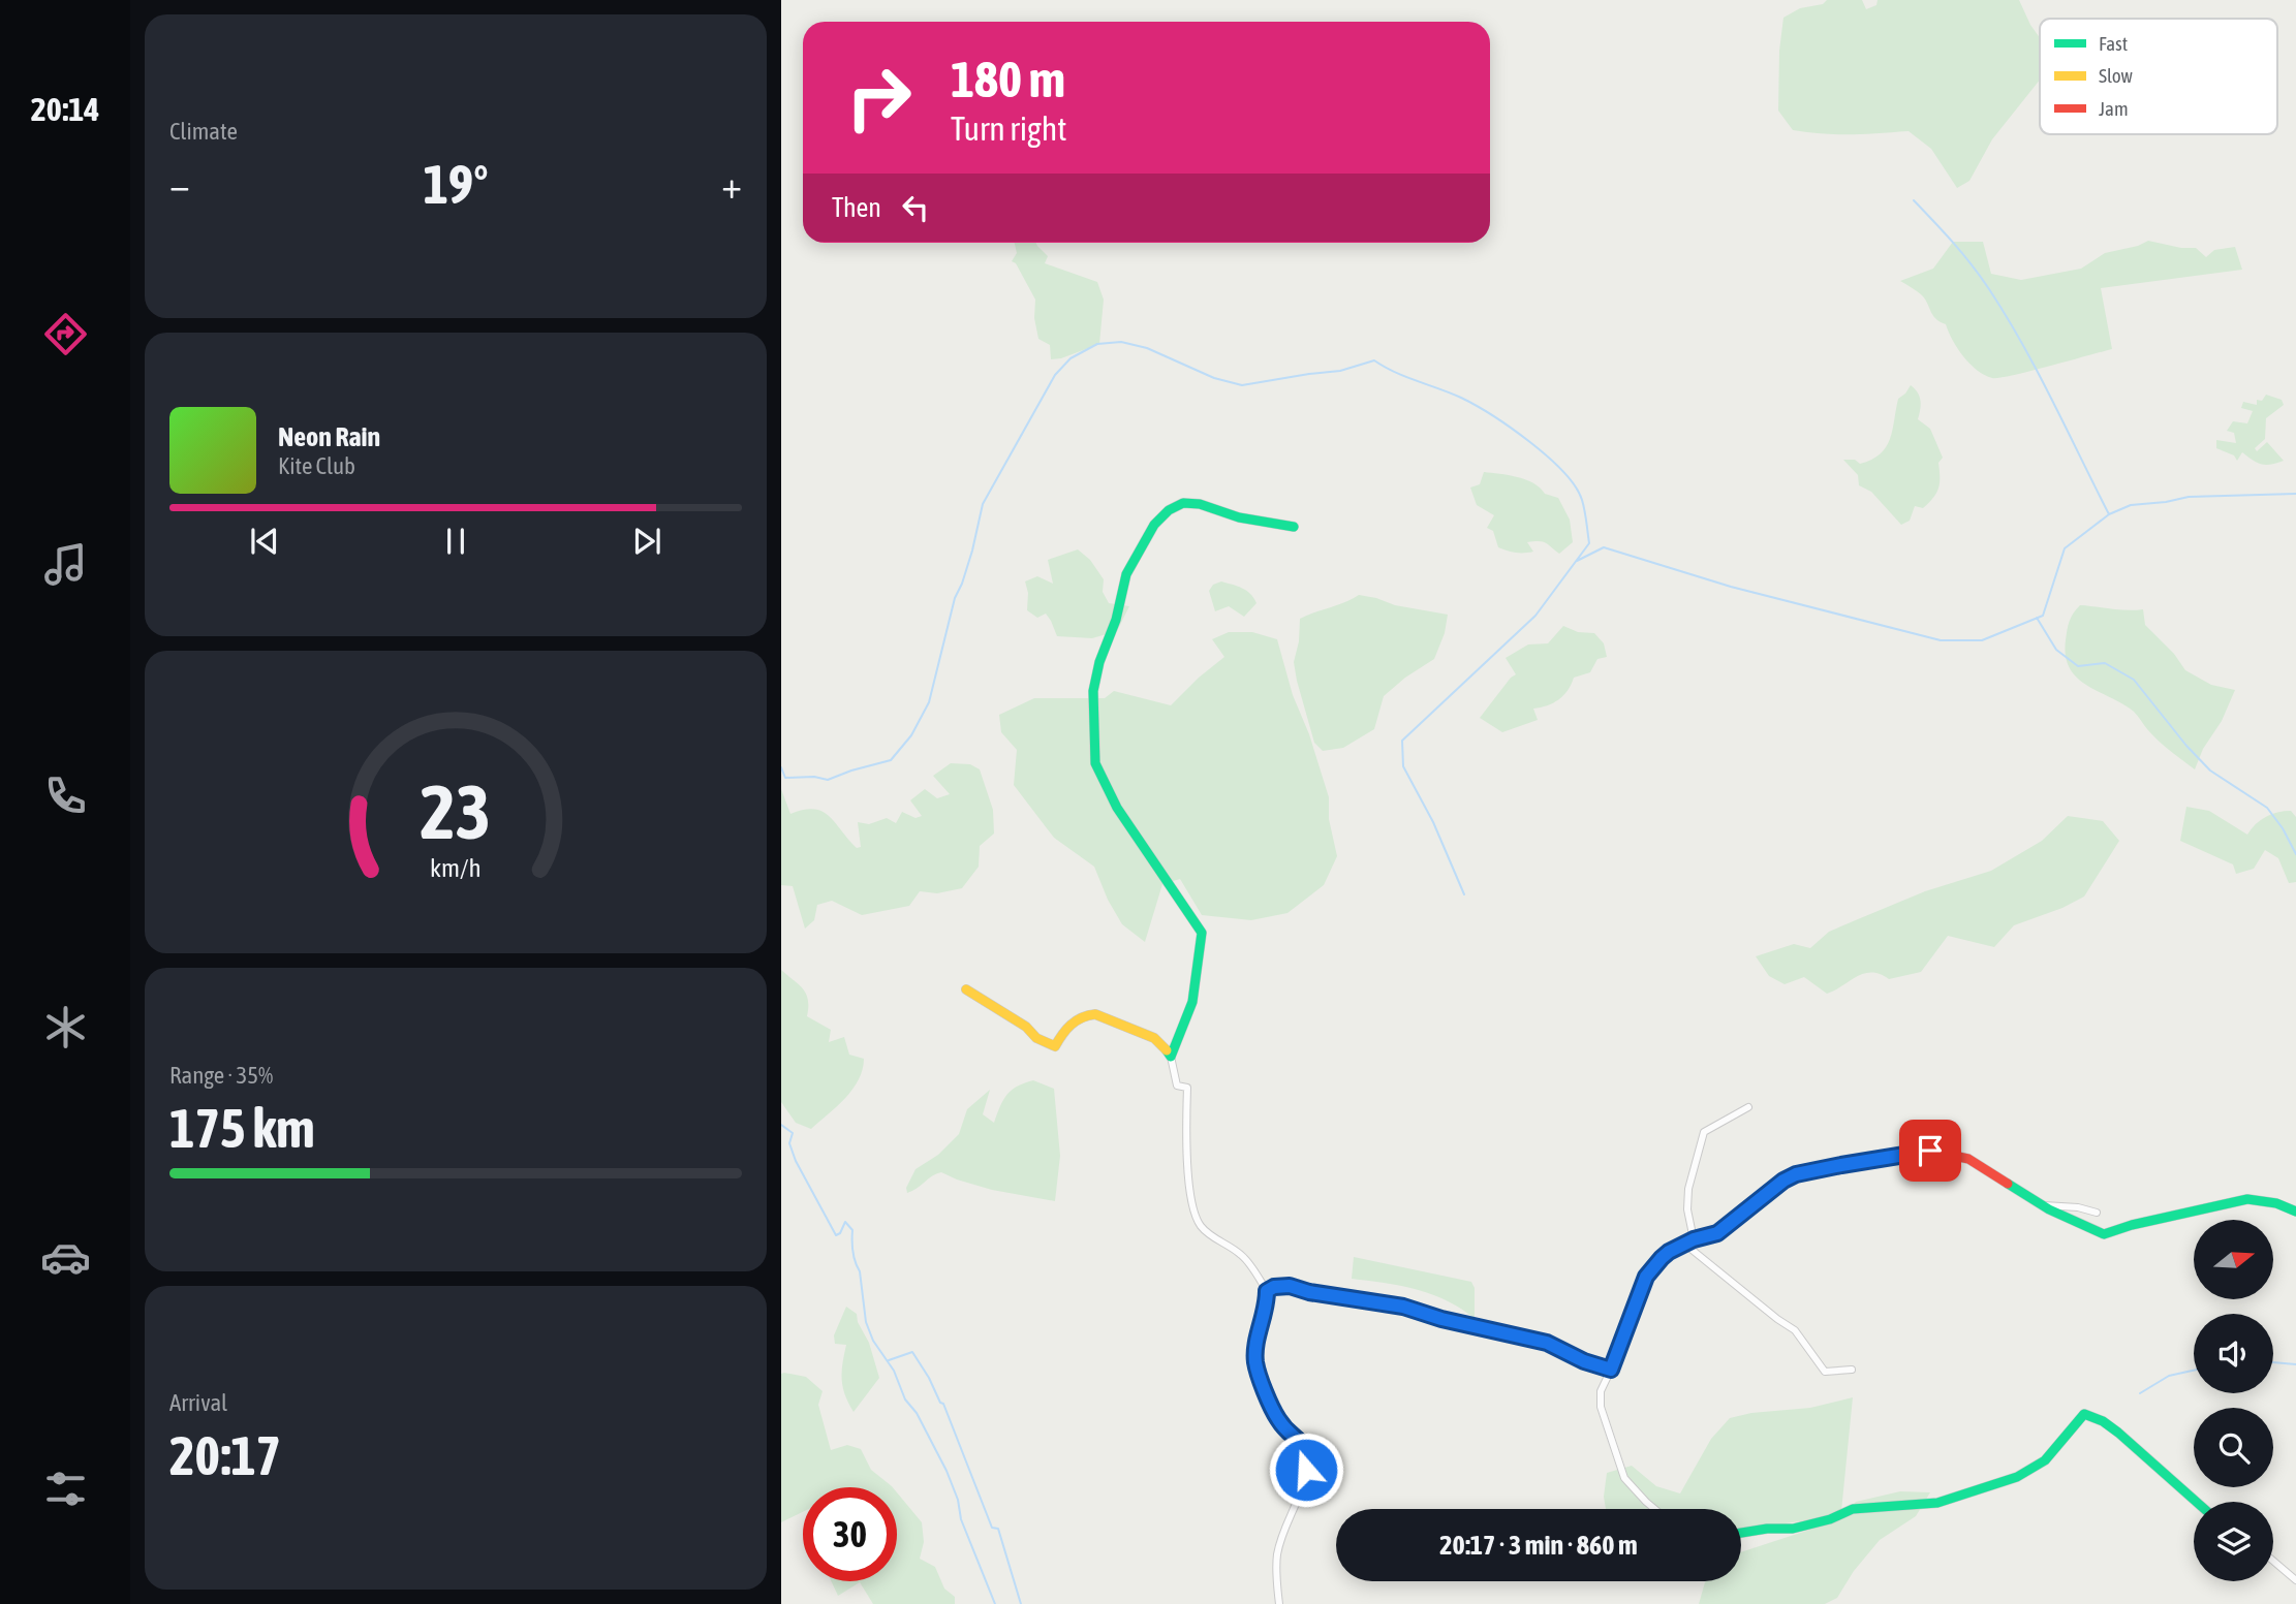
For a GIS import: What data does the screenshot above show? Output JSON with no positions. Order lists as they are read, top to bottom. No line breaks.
{"legend":["Fast","Slow","Jam"],"north":"right","page":{"tabs":"20:14","tile":["Climate",["Range · 35%","175 km"],["Arrival","20:17"]],"turn":["180 m","Turn right"],"heat":["−","19°","+"],"then":"Then","song":["Neon Rain","Kite Club"],"limit":"30","trip":"20:17 · 3 min · 860 m","gauge":["23","km/h"]}}
